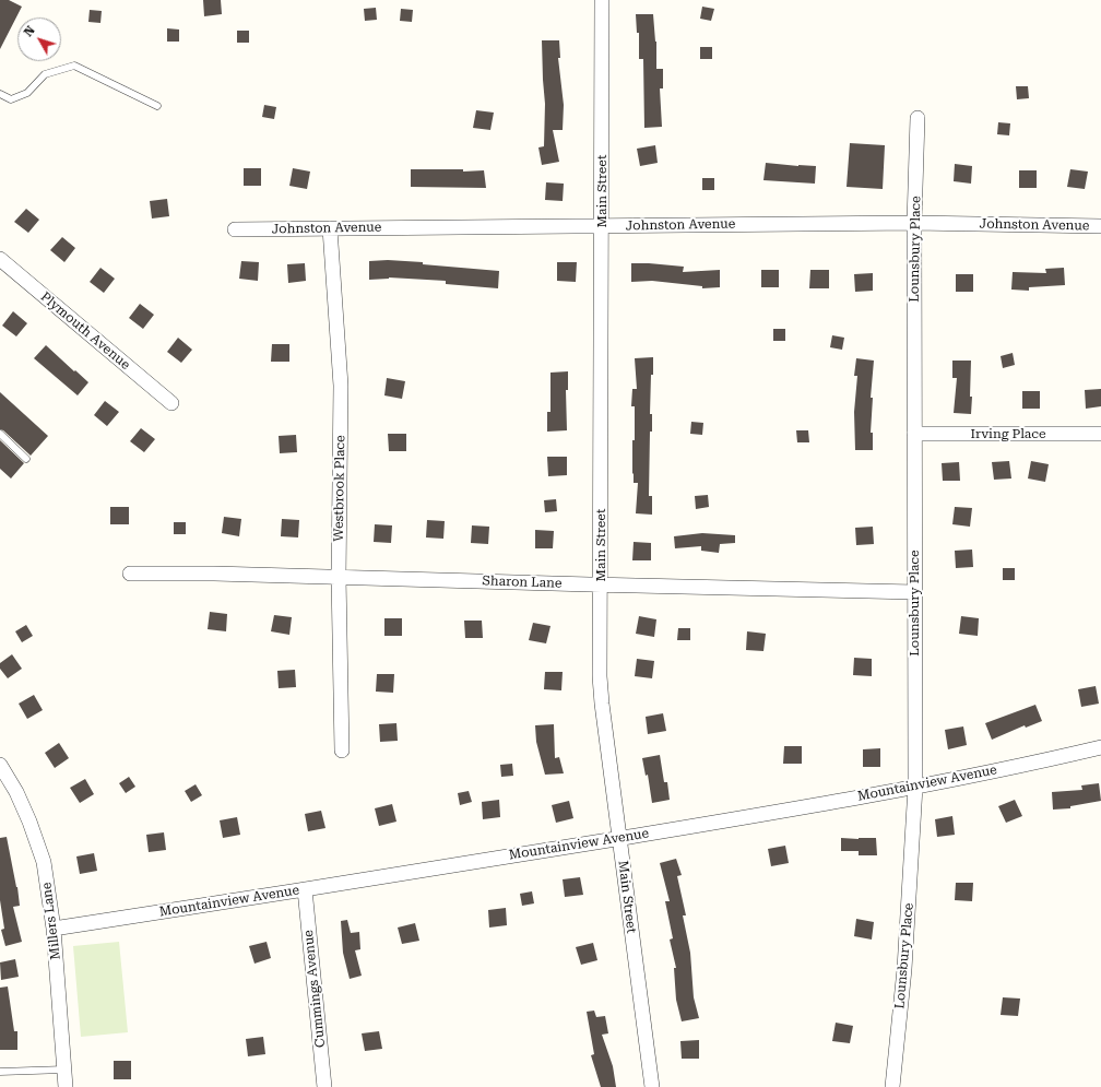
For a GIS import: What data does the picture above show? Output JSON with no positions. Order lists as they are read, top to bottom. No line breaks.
{"streets":{"street":["Main Street","Johnston Avenue","Lounsbury Place","Plymouth Avenue","Irving Place","Westbrook Place","Sharon Lane","Mountainview Avenue","Millers Lane","Cummings Avenue"]},"crossings":[["Main Street","Johnston Avenue"],["Main Street","Sharon Lane"],["Main Street","Mountainview Avenue"],["Johnston Avenue","Lounsbury Place"],["Johnston Avenue","Westbrook Place"],["Lounsbury Place","Irving Place"],["Lounsbury Place","Sharon Lane"],["Lounsbury Place","Mountainview Avenue"],["Westbrook Place","Sharon Lane"],["Mountainview Avenue","Millers Lane"],["Mountainview Avenue","Cummings Avenue"]],"north":"top left"}
